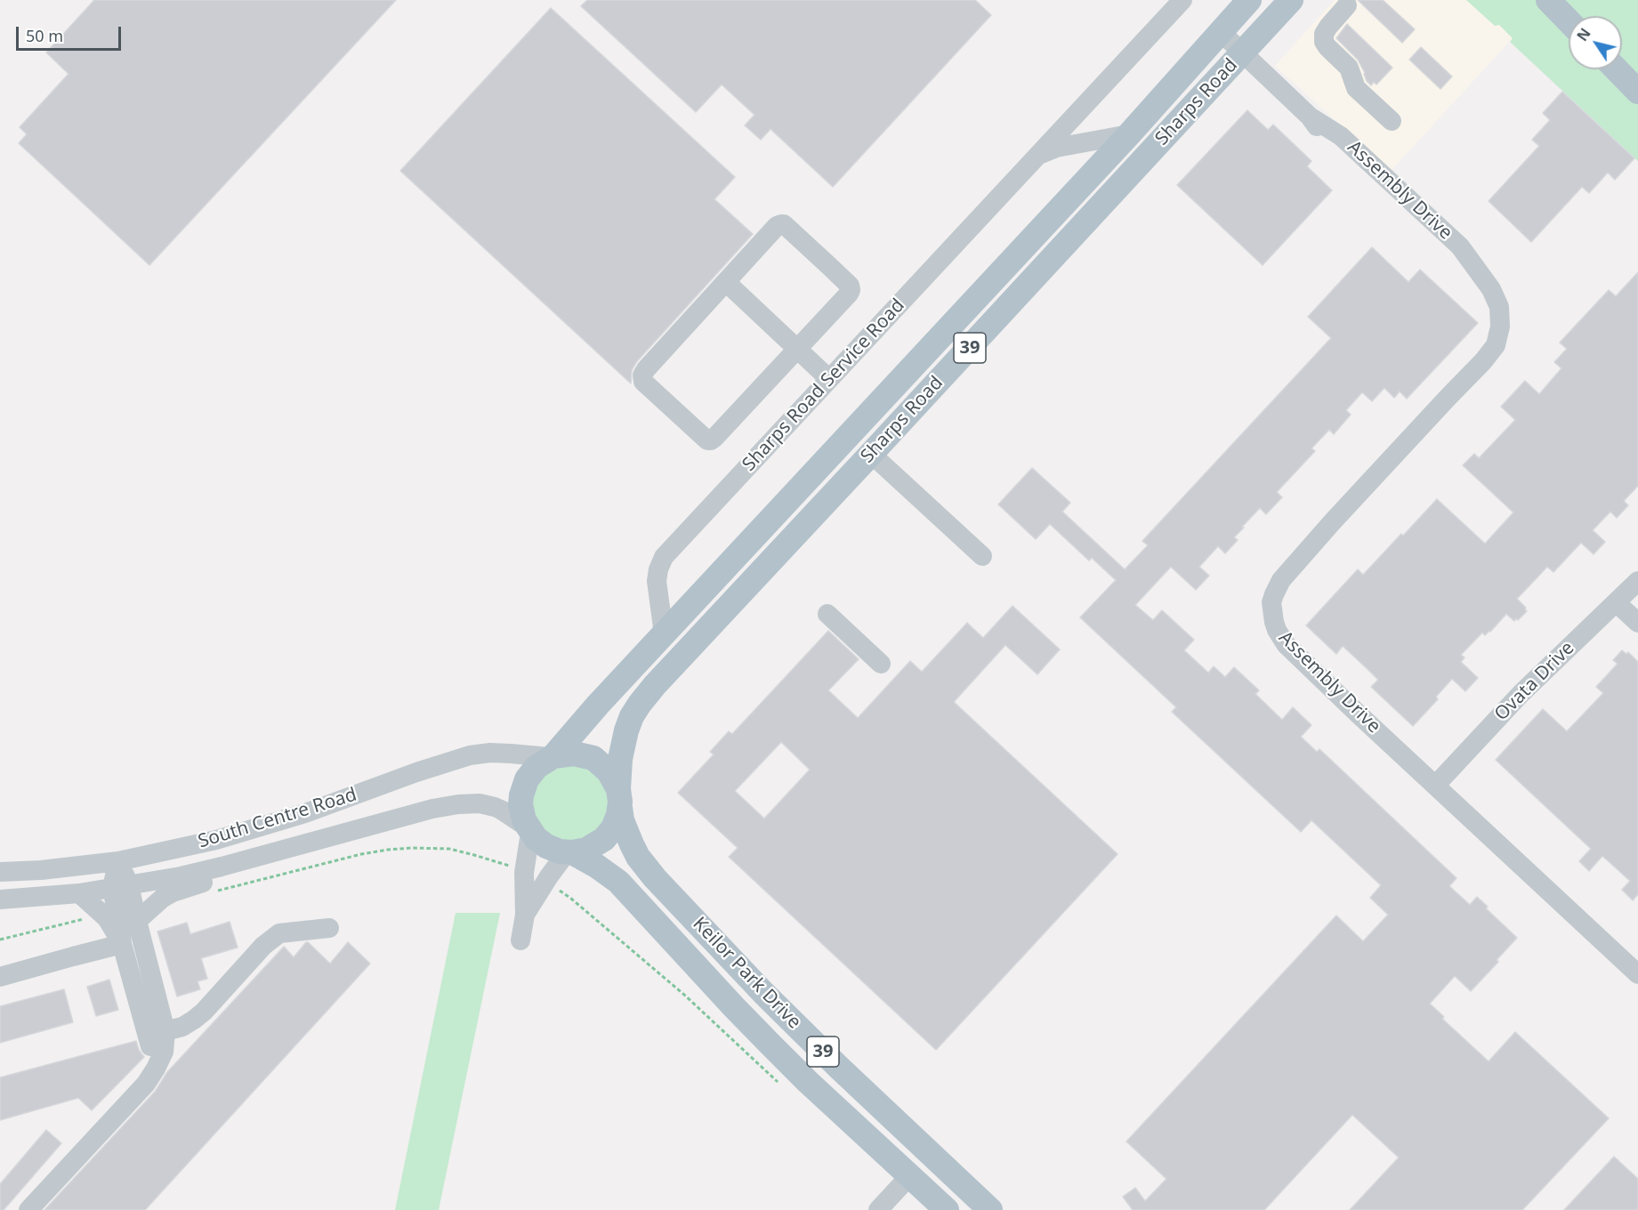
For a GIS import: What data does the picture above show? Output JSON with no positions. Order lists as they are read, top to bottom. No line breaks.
{"streets":{"main road":["Sharps Road","39","Keilor Park Drive"],"street":["Assembly Drive","Sharps Road Service Road","Ovata Drive","South Centre Road"]},"crossings":[["Sharps Road","Assembly Drive"],["Sharps Road","39"],["Sharps Road","Sharps Road Service Road"],["Sharps Road","South Centre Road"],["Sharps Road","Keilor Park Drive"],["Assembly Drive","Ovata Drive"],["39","South Centre Road"],["39","Keilor Park Drive"],["South Centre Road","Keilor Park Drive"]],"scale_bar":"50 m","north":"top left"}
